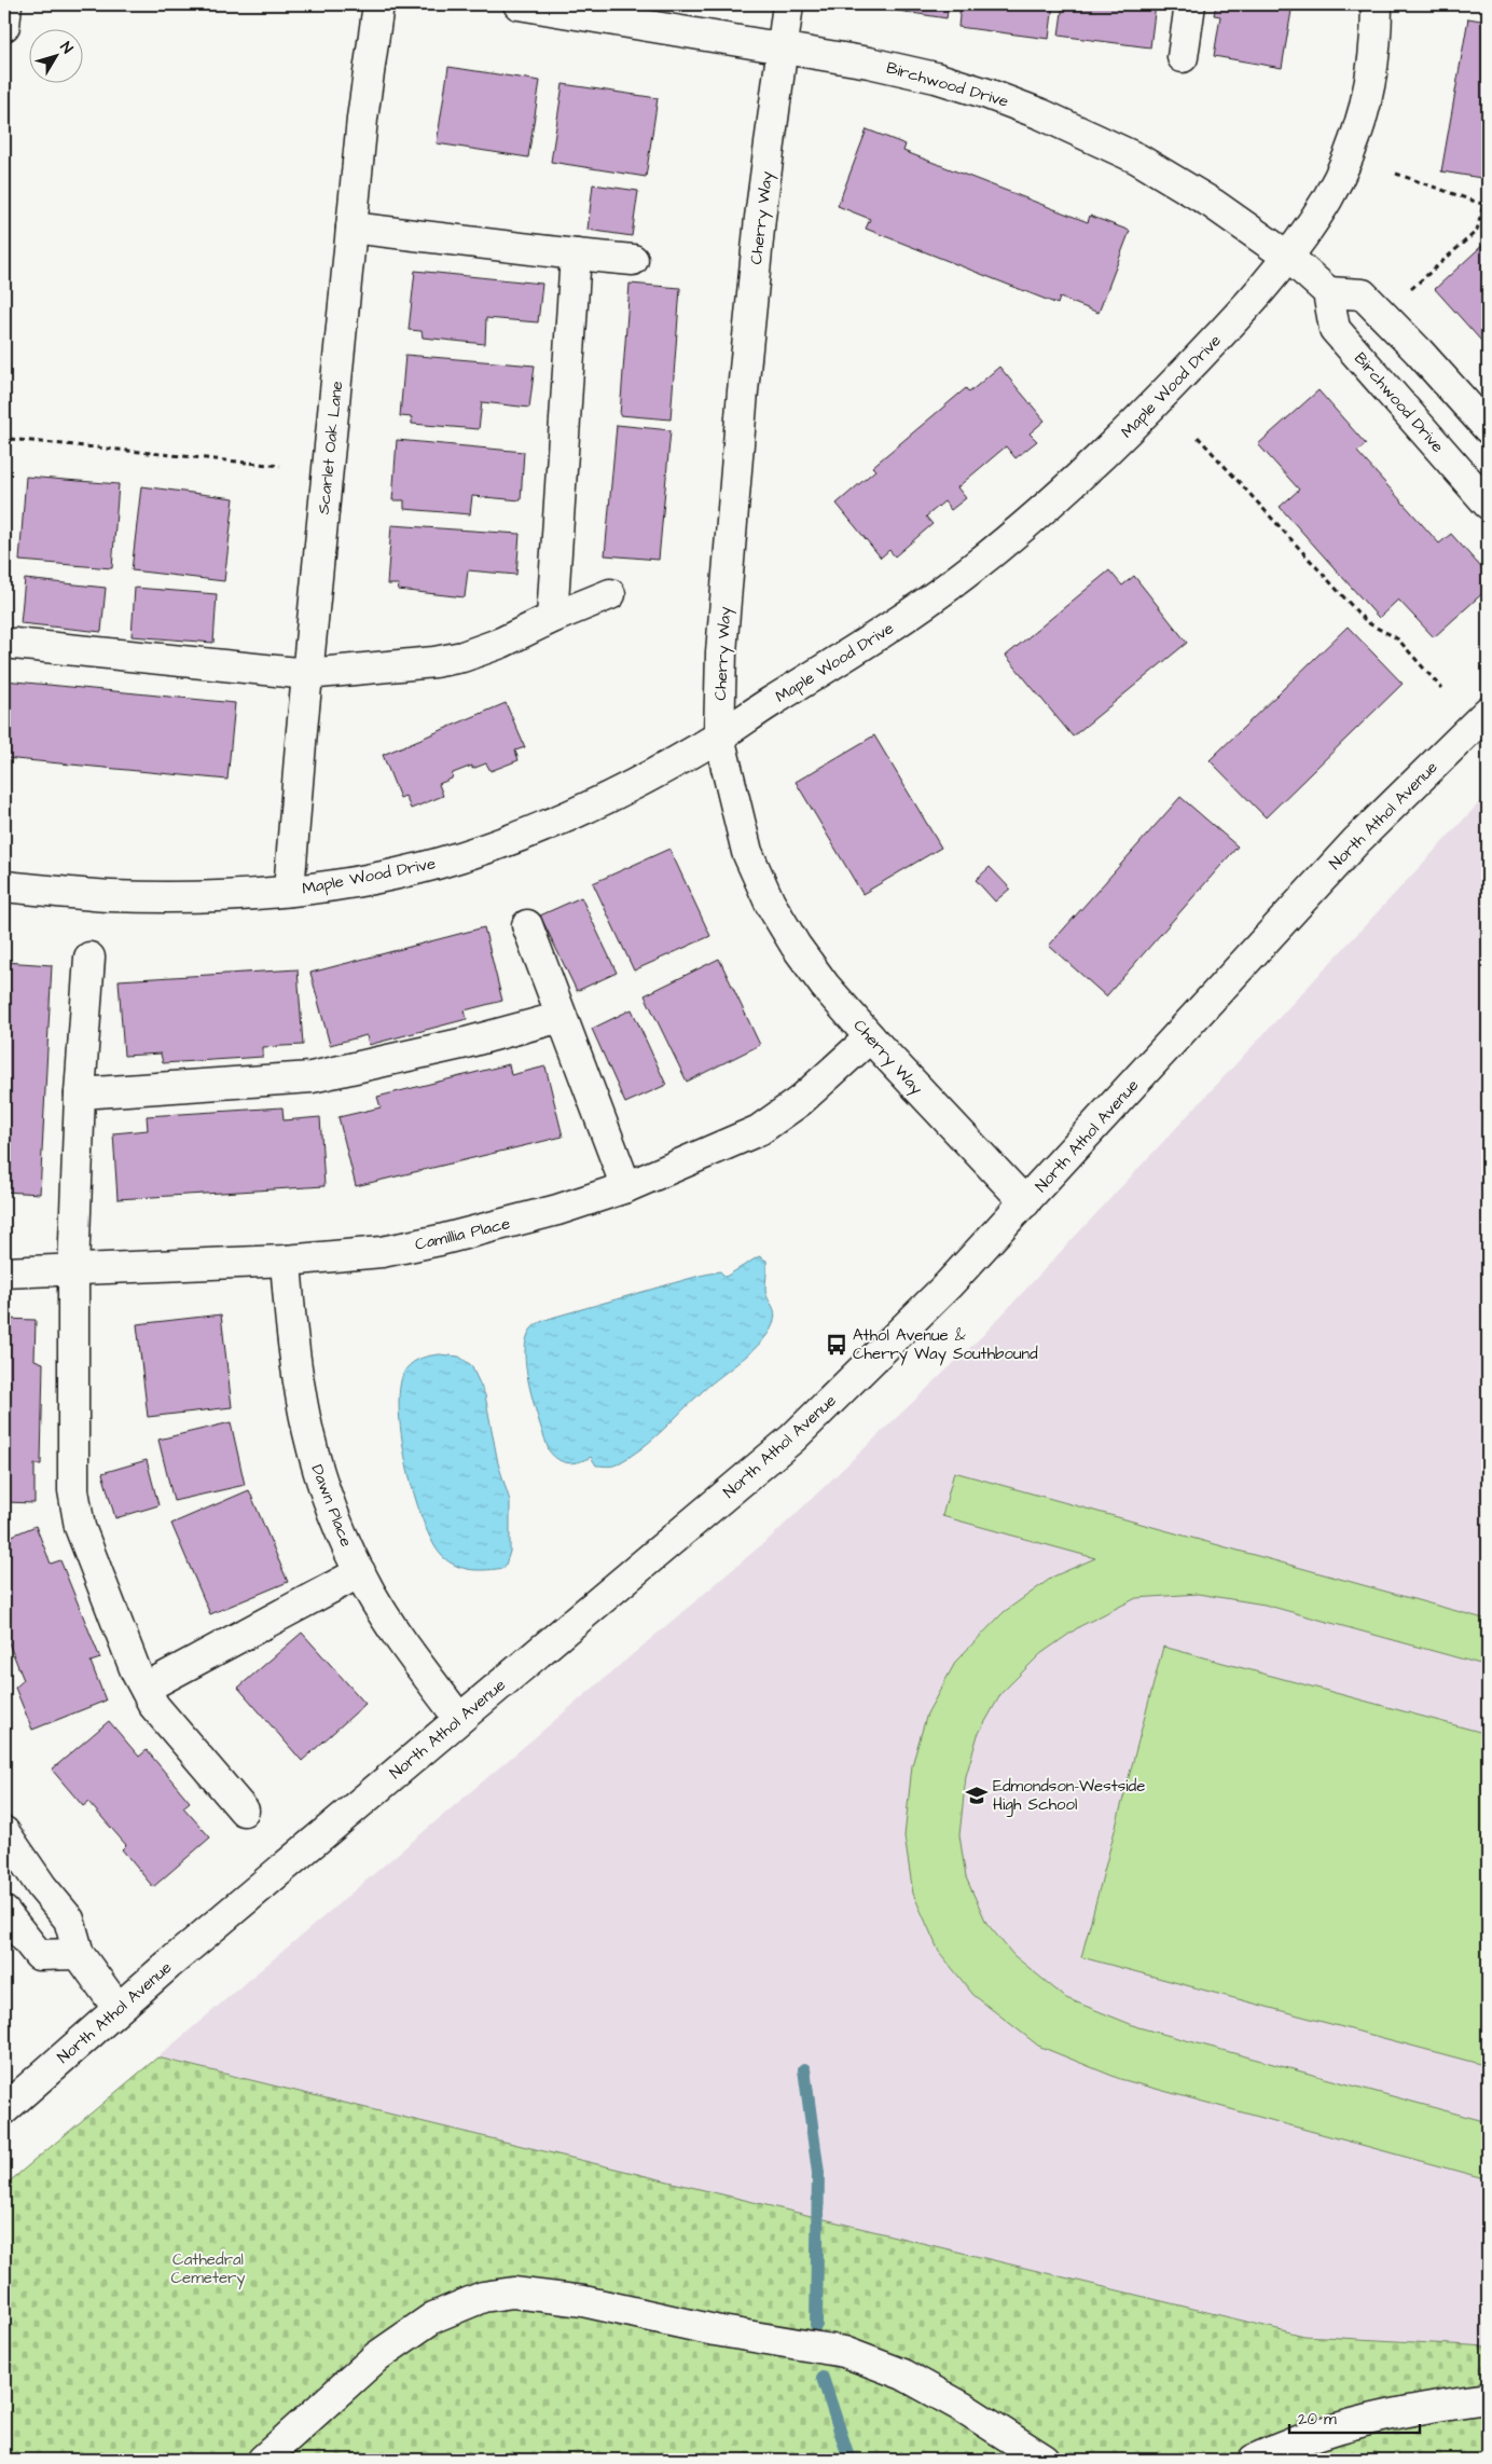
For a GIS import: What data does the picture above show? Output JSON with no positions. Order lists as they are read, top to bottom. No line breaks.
{"streets":{"street":["Birchwood Drive","Cherry Way","Maple Wood Drive","Scarlet Oak Lane","North Athol Avenue","Camillia Place","Dawn Place"]},"crossings":[["Birchwood Drive","Cherry Way"],["Birchwood Drive","Maple Wood Drive"],["Cherry Way","Maple Wood Drive"],["Cherry Way","North Athol Avenue"],["Cherry Way","Camillia Place"],["Maple Wood Drive","Scarlet Oak Lane"],["North Athol Avenue","Dawn Place"],["Camillia Place","Dawn Place"]],"parks":["Cathedral Cemetery"],"places":{"bus stop":["Athol Avenue & Cherry Way Southbound"],"school or university":["Edmondson-Westside High School"]},"scale_bar":"20 m","north":"top right"}
